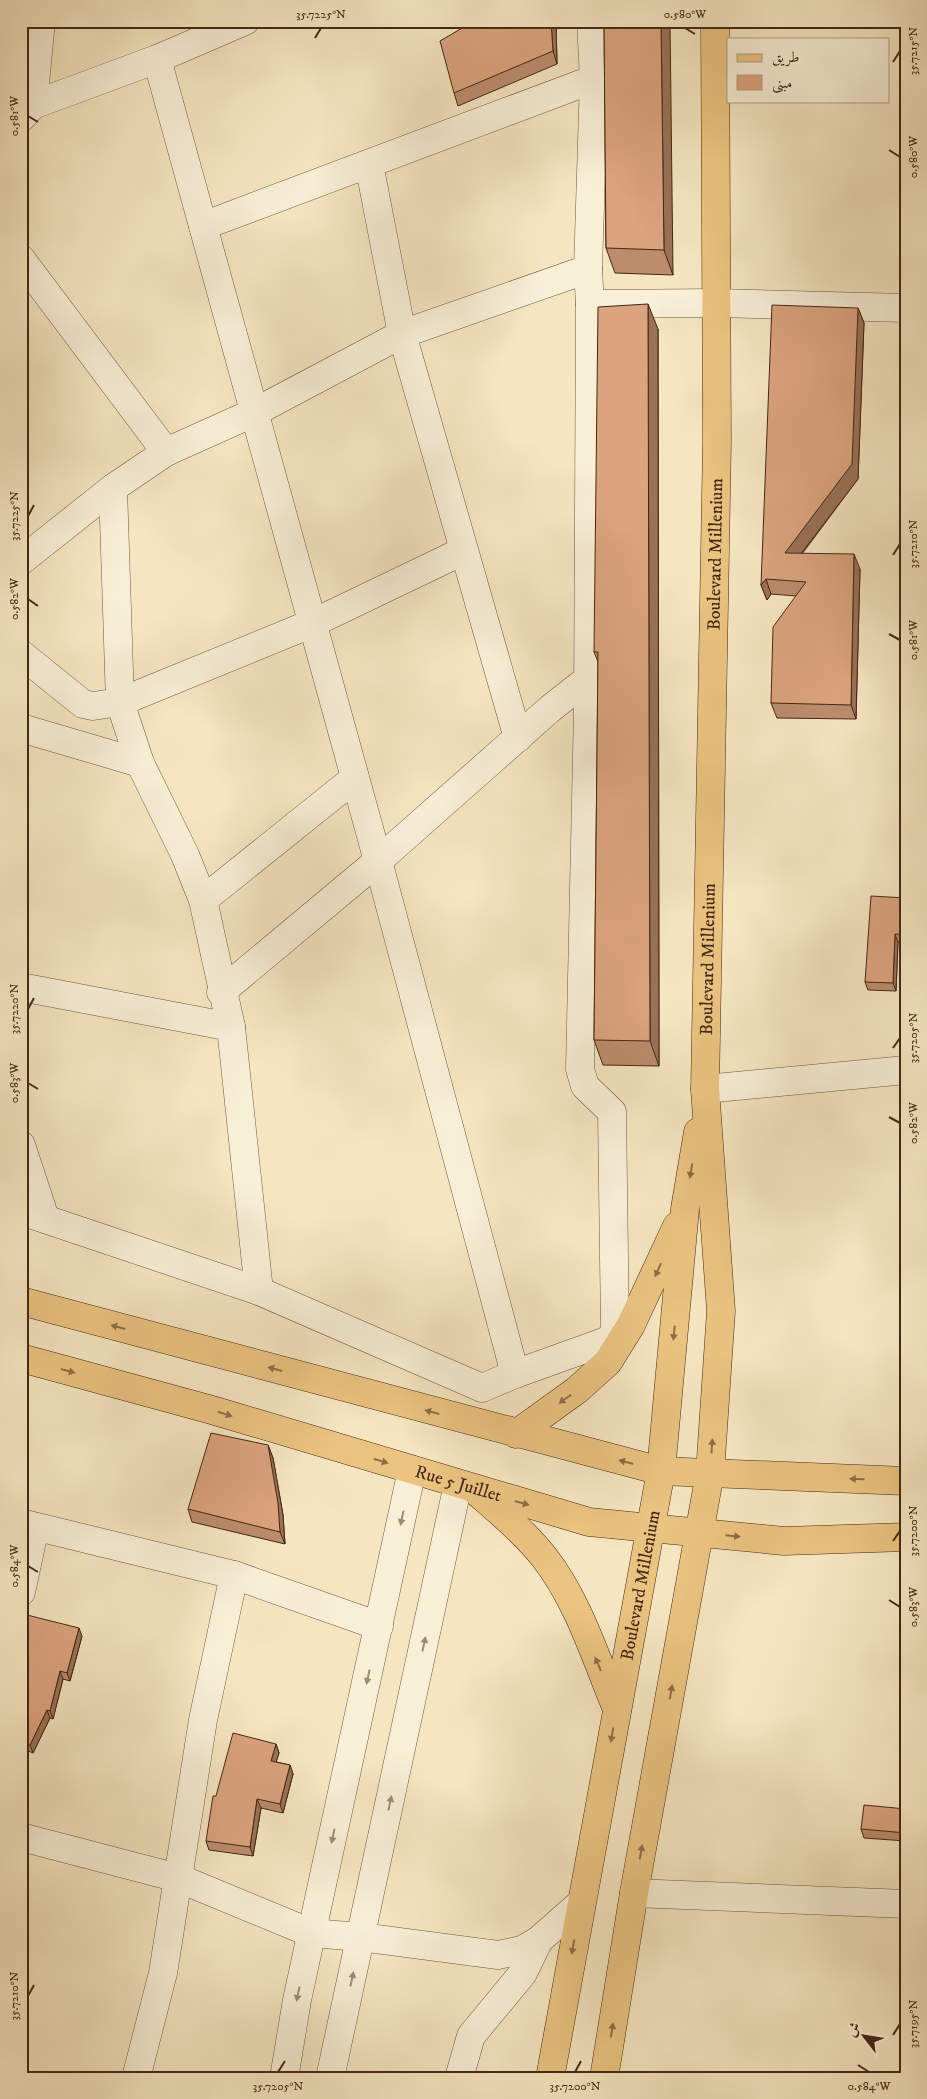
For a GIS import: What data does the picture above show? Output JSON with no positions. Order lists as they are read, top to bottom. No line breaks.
{"streets":{"main road":["Boulevard Millenium","Rue 5 Juillet"]},"crossings":[["Boulevard Millenium","Rue 5 Juillet"]],"legend":["طريق","مبنى"],"north":"top left","coordinates":["35.7225°N","0.580°W","35.7215°N","0.581°W","35.7210°N","0.582°W","35.7220°N","35.7205°N","0.583°W","35.7200°N","0.584°W","35.7195°N"]}
